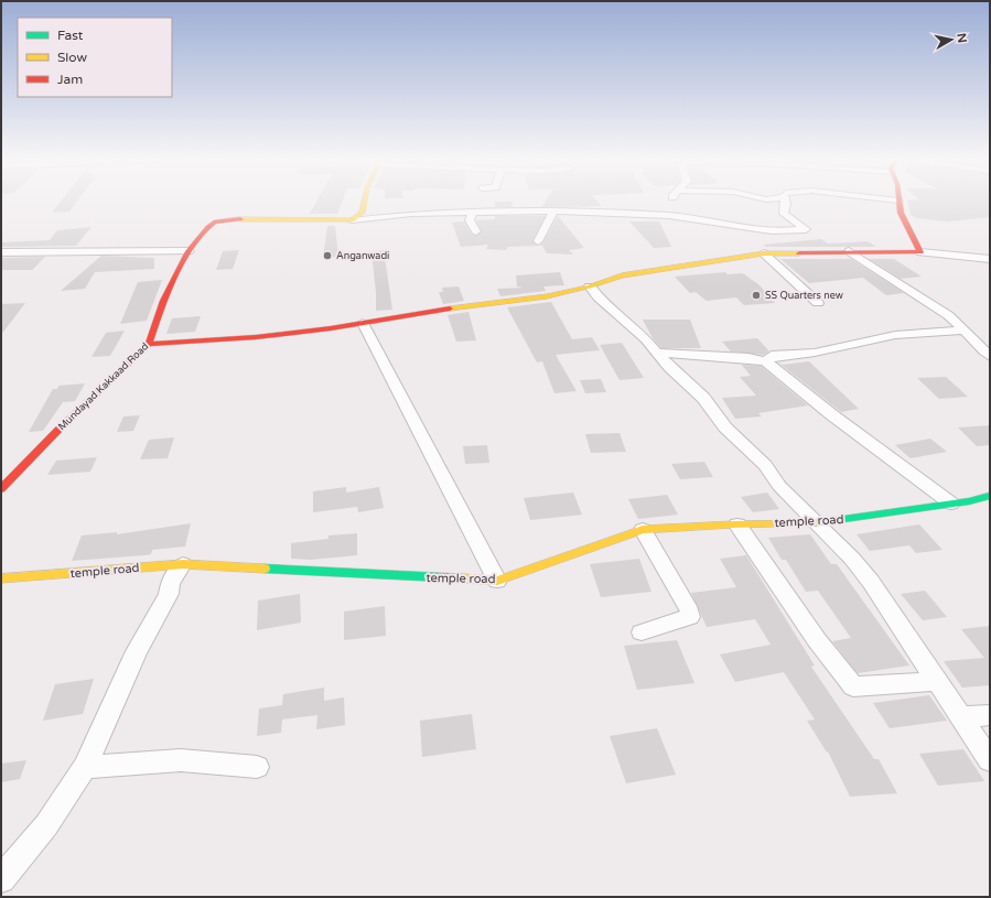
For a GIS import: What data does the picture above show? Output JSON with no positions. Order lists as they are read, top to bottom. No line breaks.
{"streets":{"street":["Mundayad Kakkaad Road","temple road"]},"places":["Anganwadi","SS Quarters new"],"legend":["Fast","Slow","Jam"],"north":"right"}
